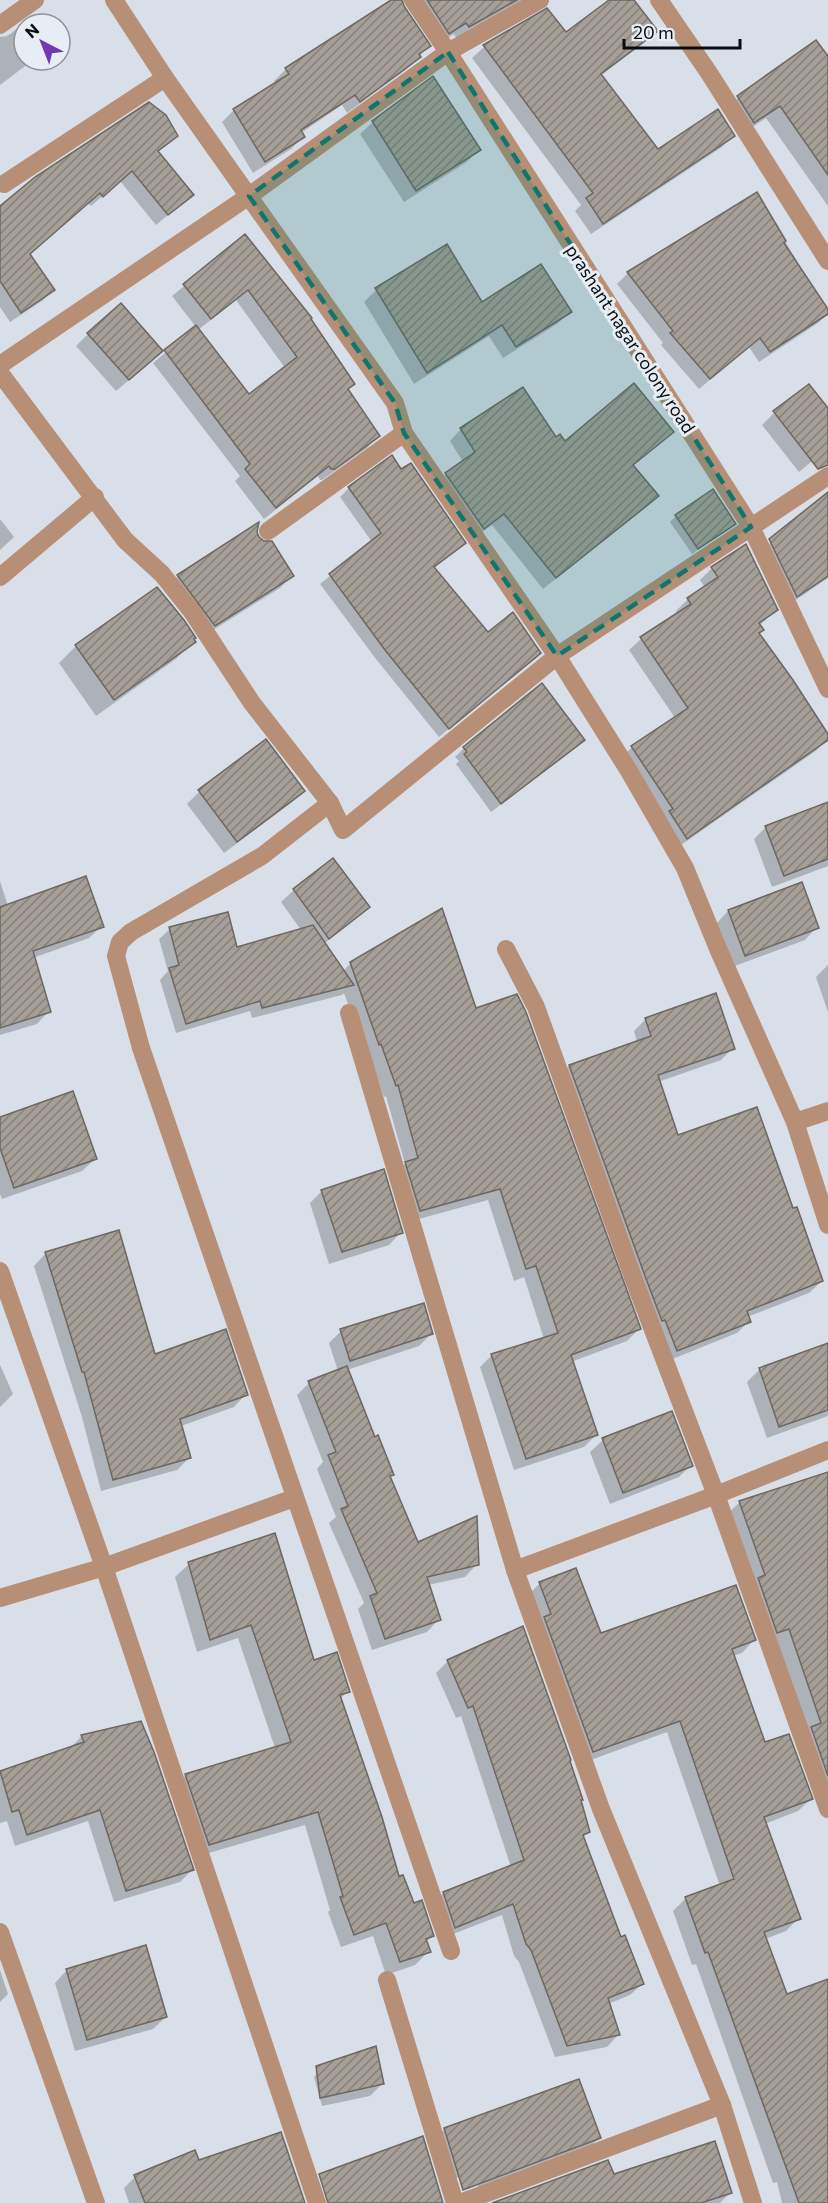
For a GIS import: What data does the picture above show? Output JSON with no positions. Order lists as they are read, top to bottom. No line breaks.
{"streets":{"street":["prashant nagar colony road"]},"scale_bar":"20 m","north":"top left"}
